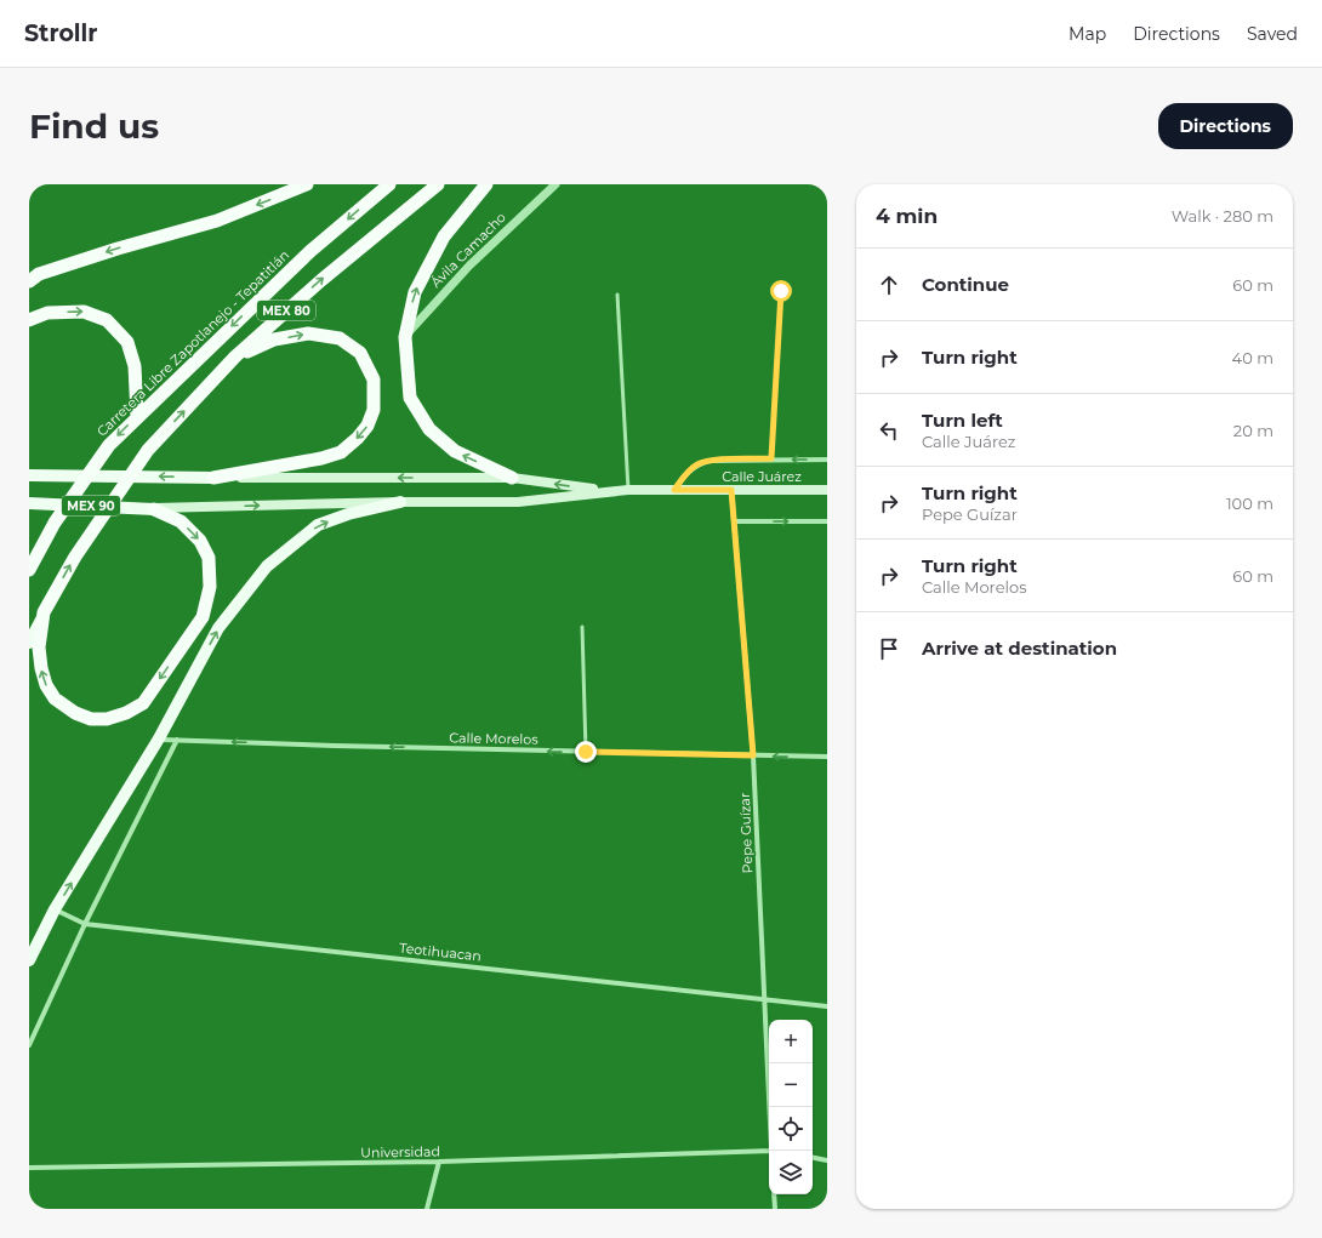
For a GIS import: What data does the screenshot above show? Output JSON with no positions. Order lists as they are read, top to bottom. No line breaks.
{"streets":{"highway":["MEX 80","Carretera Libre Zapotlanejo - Tepatitlán"],"main road":["Calle Juárez","MEX 90"],"street":["Ávila Camacho","Calle Morelos","Pepe Guízar","Teotihuacan","Universidad"]},"crossings":[["Calle Juárez","Pepe Guízar"],["Calle Morelos","Pepe Guízar"],["Pepe Guízar","Teotihuacan"]],"one_way":["Calle Morelos"],"page":{"header":"Strollr","nav":["Map","Directions","Saved"],"buttons":"Directions","title":"Find us","heading":["4 min","Walk · 280 m"],"list":[["Continue","60 m"],["Turn right","40 m"],["Turn left","Calle Juárez","20 m"],["Turn right","Pepe Guízar","100 m"],["Turn right","Calle Morelos","60 m"],"Arrive at destination"],"map_buttons":["+","−"]}}
